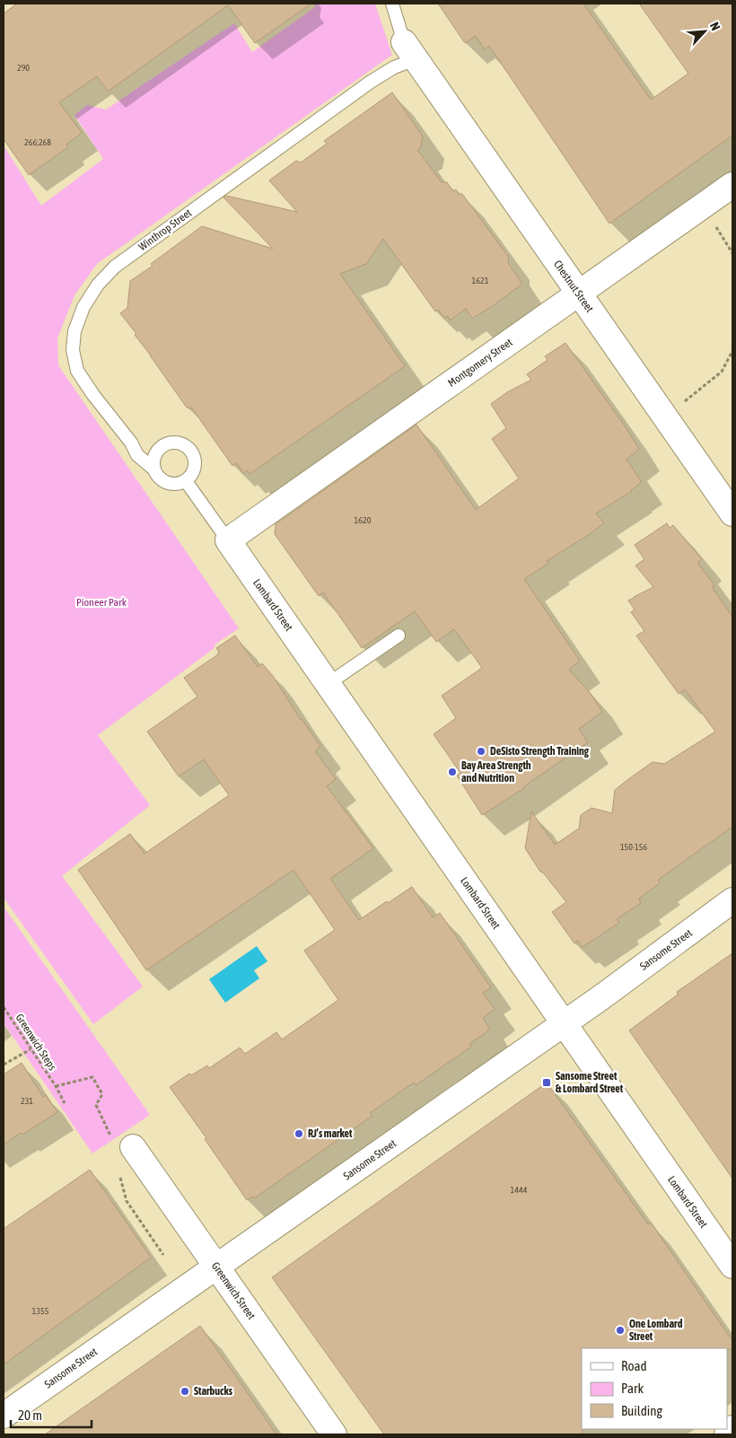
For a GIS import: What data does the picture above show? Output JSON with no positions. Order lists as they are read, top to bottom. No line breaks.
{"streets":{"street":["Chestnut Street","Montgomery Street","Lombard Street","Sansome Street","Greenwich Street"],"lane":["Winthrop Street"],"path":["Greenwich Steps"]},"crossings":[["Winthrop Street","Chestnut Street"],["Chestnut Street","Montgomery Street"],["Montgomery Street","Lombard Street"],["Lombard Street","Sansome Street"],["Sansome Street","Greenwich Street"],["Greenwich Steps","Greenwich Street"]],"parks":["Pioneer Park"],"places":{"other":["DeSisto Strength Training","Bay Area Strength and Nutrition","RJ’s market","One Lombard Street","Starbucks"],"transit":["Sansome Street & Lombard Street"]},"house_numbers":["290","266;268","1621","1620","150-156","231","1444","1355"],"legend":["Road","Park","Building"],"scale_bar":"20 m","north":"top right"}
